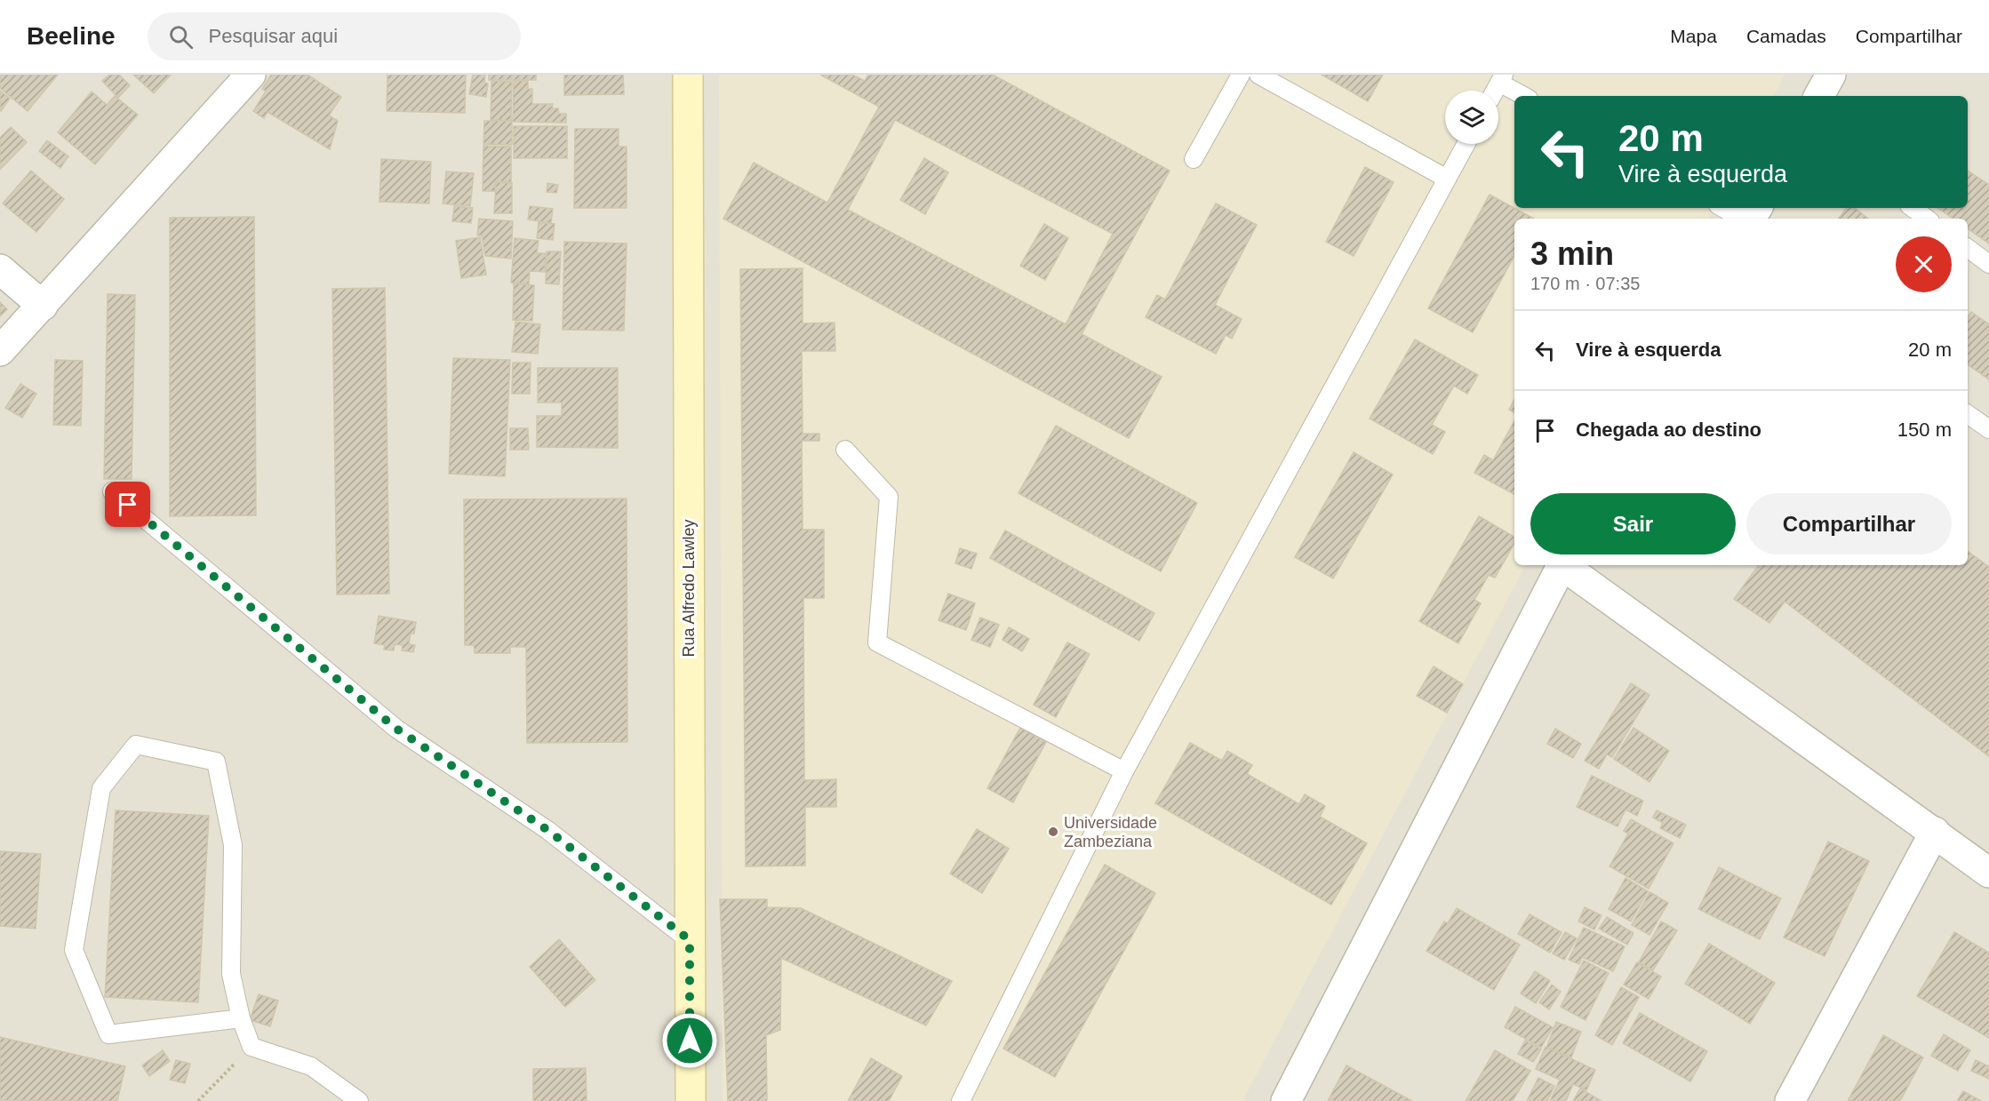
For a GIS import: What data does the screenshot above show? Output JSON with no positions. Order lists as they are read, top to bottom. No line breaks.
{"streets":{"main road":["Rua Alfredo Lawley"]},"places":["Universidade Zambeziana"],"page":{"header":"Beeline","search":"Pesquisar aqui","nav":["Mapa","Camadas","Compartilhar"],"turn":["20 m","Vire à esquerda"],"heading":["3 min","170 m · 07:35"],"list":[{"name":"Vire à esquerda","value":"20 m"},{"name":"Chegada ao destino","value":"150 m"}],"buttons":["Sair","Compartilhar"]}}
